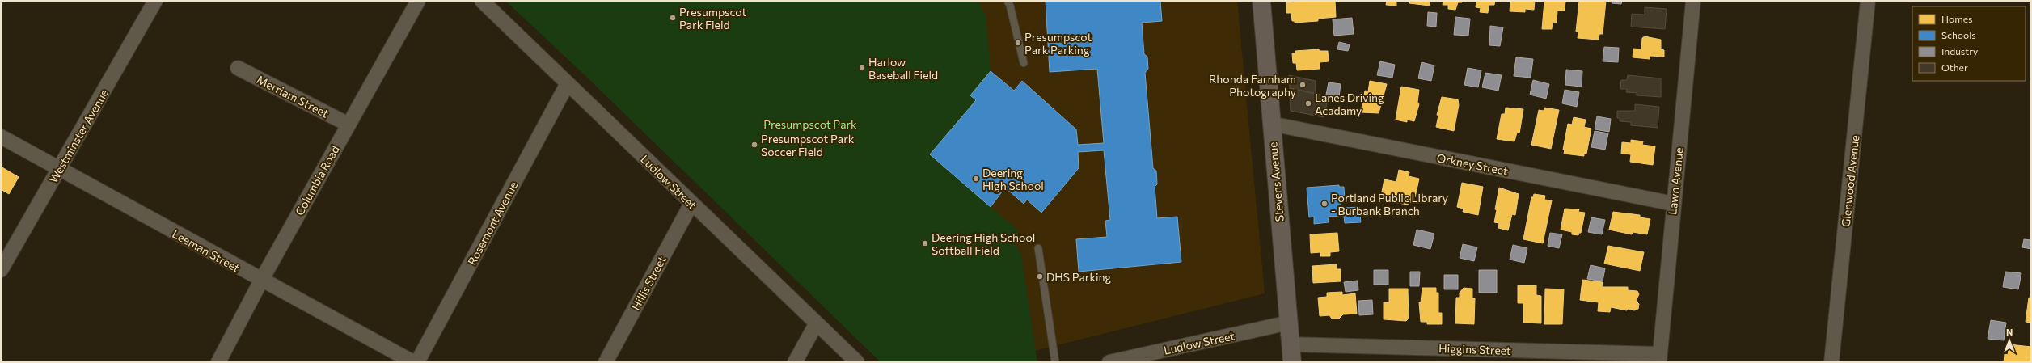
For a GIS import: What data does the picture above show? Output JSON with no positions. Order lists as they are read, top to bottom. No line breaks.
{"streets":{"main road":["Stevens Avenue"],"street":["Merriam Street","Westminster Avenue","Orkney Street","Columbia Road","Lawn Avenue","Glenwood Avenue","Ludlow Street","Rosemont Avenue","Leeman Street","Hillis Street","Higgins Street"]},"crossings":[["Merriam Street","Columbia Road"],["Westminster Avenue","Leeman Street"],["Orkney Street","Lawn Avenue"],["Orkney Street","Stevens Avenue"],["Columbia Road","Leeman Street"],["Lawn Avenue","Higgins Street"],["Ludlow Street","Stevens Avenue"],["Ludlow Street","Rosemont Avenue"],["Ludlow Street","Hillis Street"],["Stevens Avenue","Higgins Street"]],"parks":["Presumpscot Park"],"places":["Presumpscot Park Field","Presumpscot Park Parking","Harlow Baseball Field","Rhonda Farnham Photography","Lanes Driving Acadamy","Presumpscot Park Soccer Field","Deering High School","Portland Public Library - Burbank Branch","Deering High School Softball Field","DHS Parking"],"legend":["Homes","Schools","Industry","Other"],"north":"top"}
